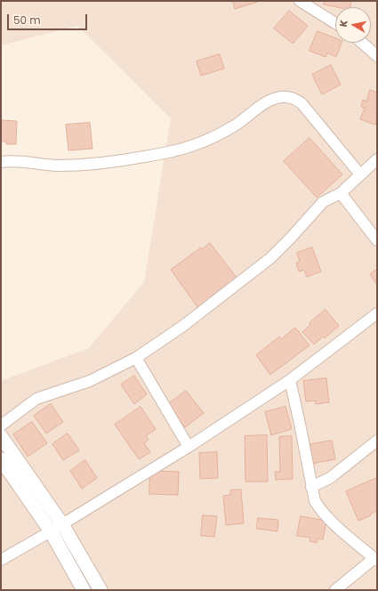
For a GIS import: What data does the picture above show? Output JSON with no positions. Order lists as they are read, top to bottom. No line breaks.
{"scale_bar":"50 m","north":"left"}
